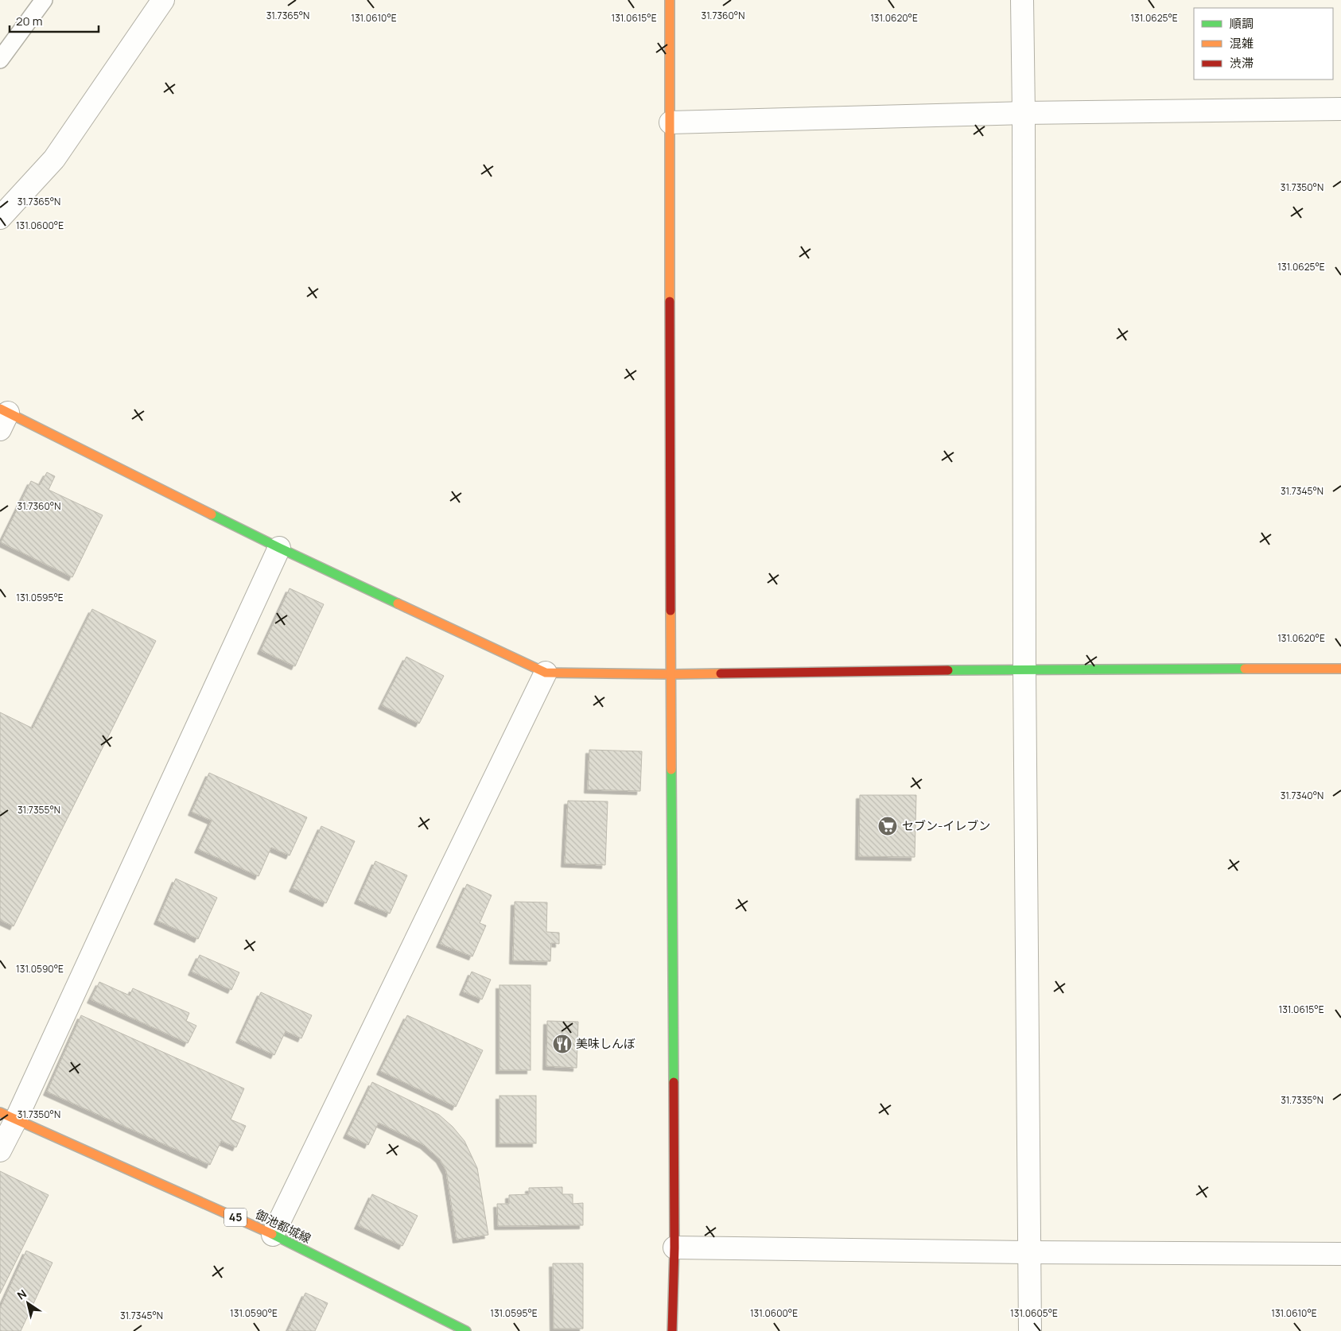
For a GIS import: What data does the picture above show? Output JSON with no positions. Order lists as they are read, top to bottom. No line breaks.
{"streets":{"street":["45","御池都城線"]},"places":{"supermarket":["セブン-イレブン"],"restaurant":["美味しんぼ"]},"legend":["順調","混雑","渋滞"],"scale_bar":"20 m","north":"top left","coordinates":["31.7360°N","31.7365°N","131.0610°E","131.0620°E","131.0625°E","131.0615°E","31.7350°N","131.0600°E","31.7345°N","131.0595°E","31.7340°N","31.7355°N","131.0590°E","31.7335°N","131.0605°E"]}
